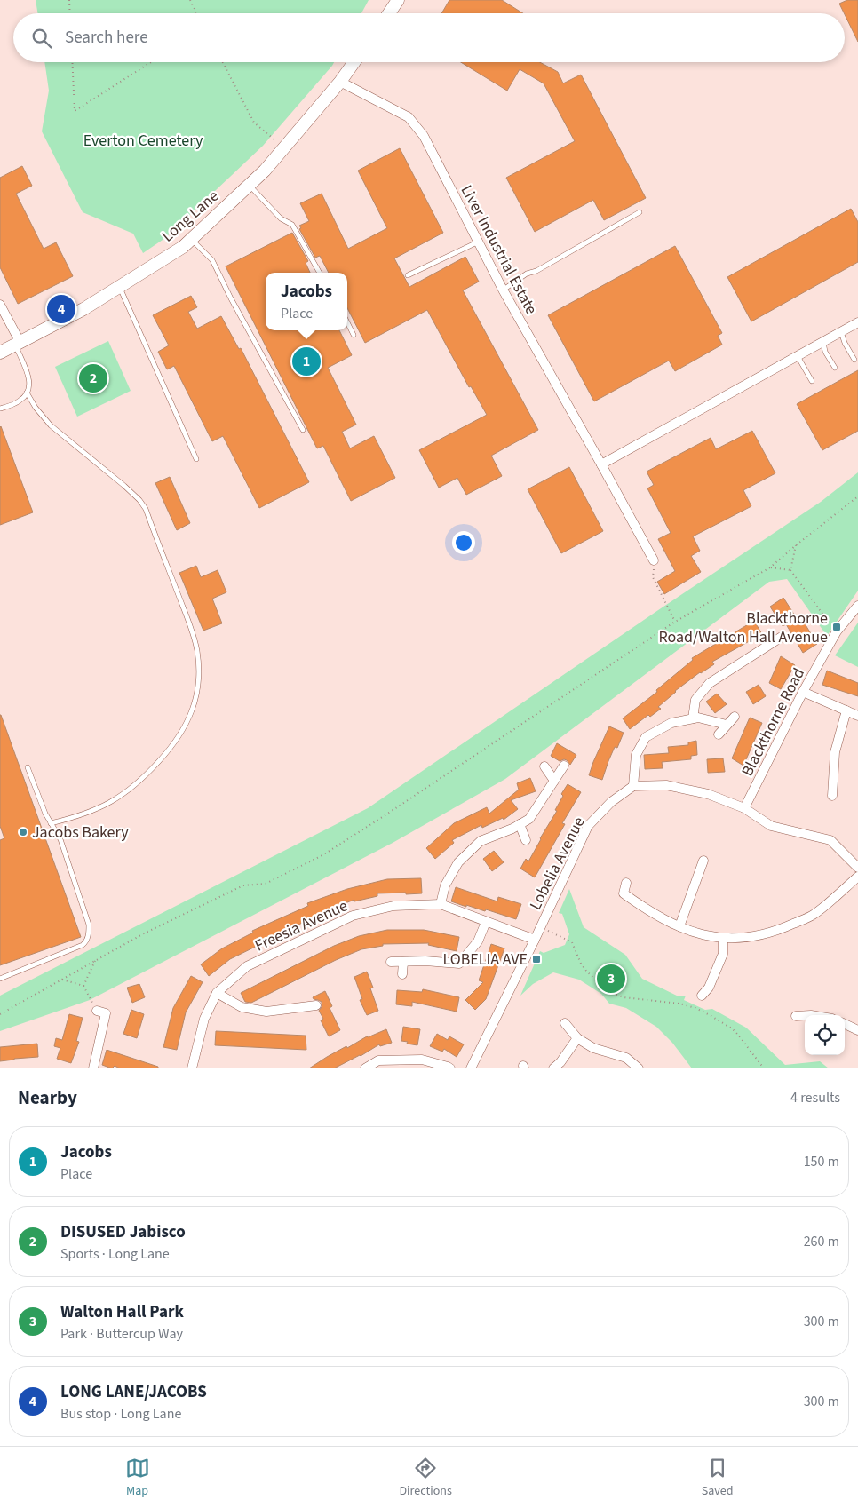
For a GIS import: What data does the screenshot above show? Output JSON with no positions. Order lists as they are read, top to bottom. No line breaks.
{"streets":{"main road":["Long Lane"],"street":["Liver Industrial Estate","Blackthorne Road","Lobelia Avenue","Freesia Avenue"]},"crossings":[["Long Lane","Liver Industrial Estate"],["Lobelia Avenue","Freesia Avenue"]],"parks":["Everton Cemetery"],"places":{"transit":["Blackthorne Road/Walton Hall Avenue","LOBELIA AVE"],"other":["Jacobs Bakery"]},"page":{"search":"Search here","popup":["Jacobs","Place"],"pins":["4","1","2","3"],"heading":["Nearby","4 results"],"list":[{"mark":"1","name":"Jacobs","note":"Place","value":"150 m"},{"mark":"2","name":"DISUSED Jabisco","note":"Sports · Long Lane","value":"260 m"},{"mark":"3","name":"Walton Hall Park","note":"Park · Buttercup Way","value":"300 m"},{"mark":"4","name":"LONG LANE/JACOBS","note":"Bus stop · Long Lane","value":"300 m"}],"nav":["Map","Directions","Saved"]}}
